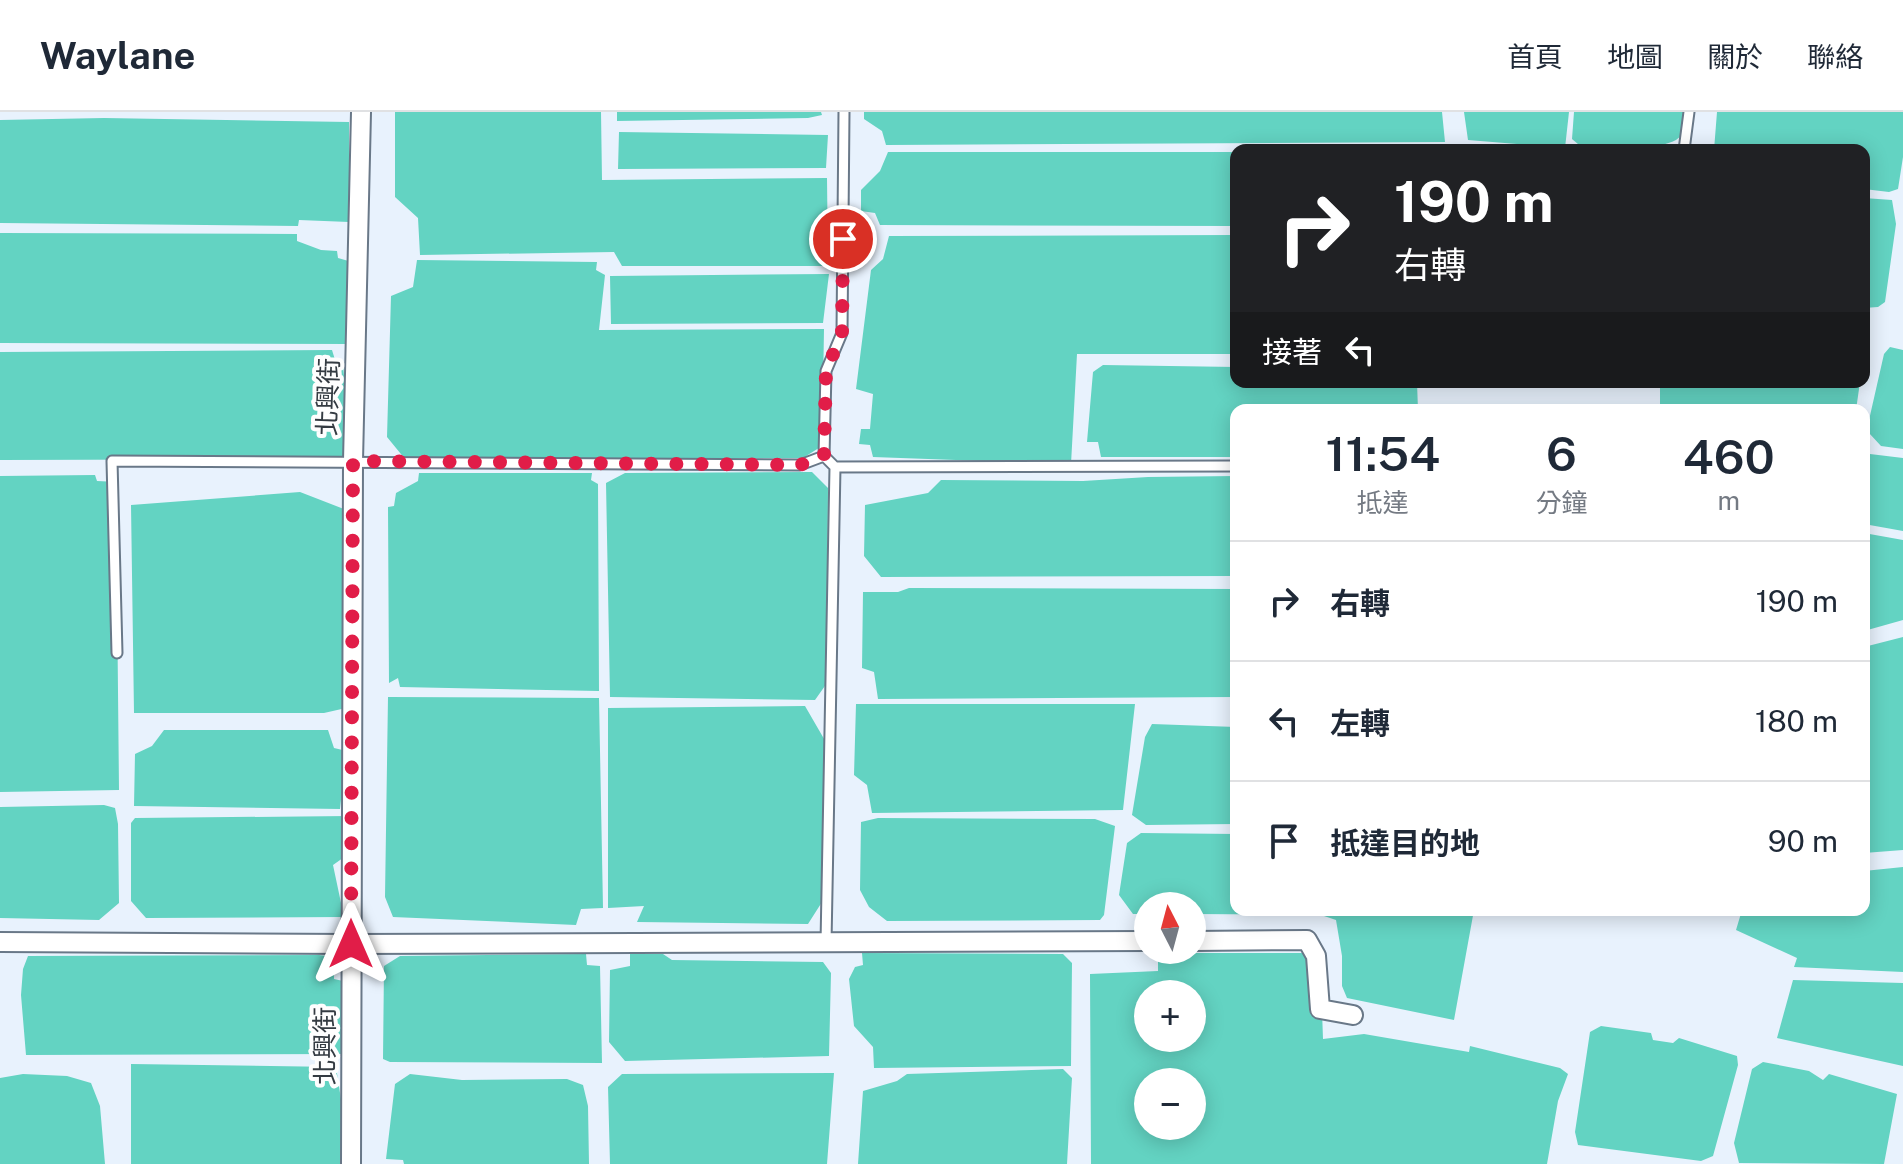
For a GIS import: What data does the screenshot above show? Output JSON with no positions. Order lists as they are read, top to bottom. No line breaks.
{"streets":{"street":["北興街"]},"north":"top","page":{"header":"Waylane","nav":["首頁","地圖","關於","聯絡"],"turn":["190 m","右轉"],"then":"接著","eta":["11:54","抵達","6","分鐘","460","m"],"list":[{"name":"右轉","value":"190 m"},{"name":"左轉","value":"180 m"},{"name":"抵達目的地","value":"90 m"}],"map_buttons":["+","−"]}}
